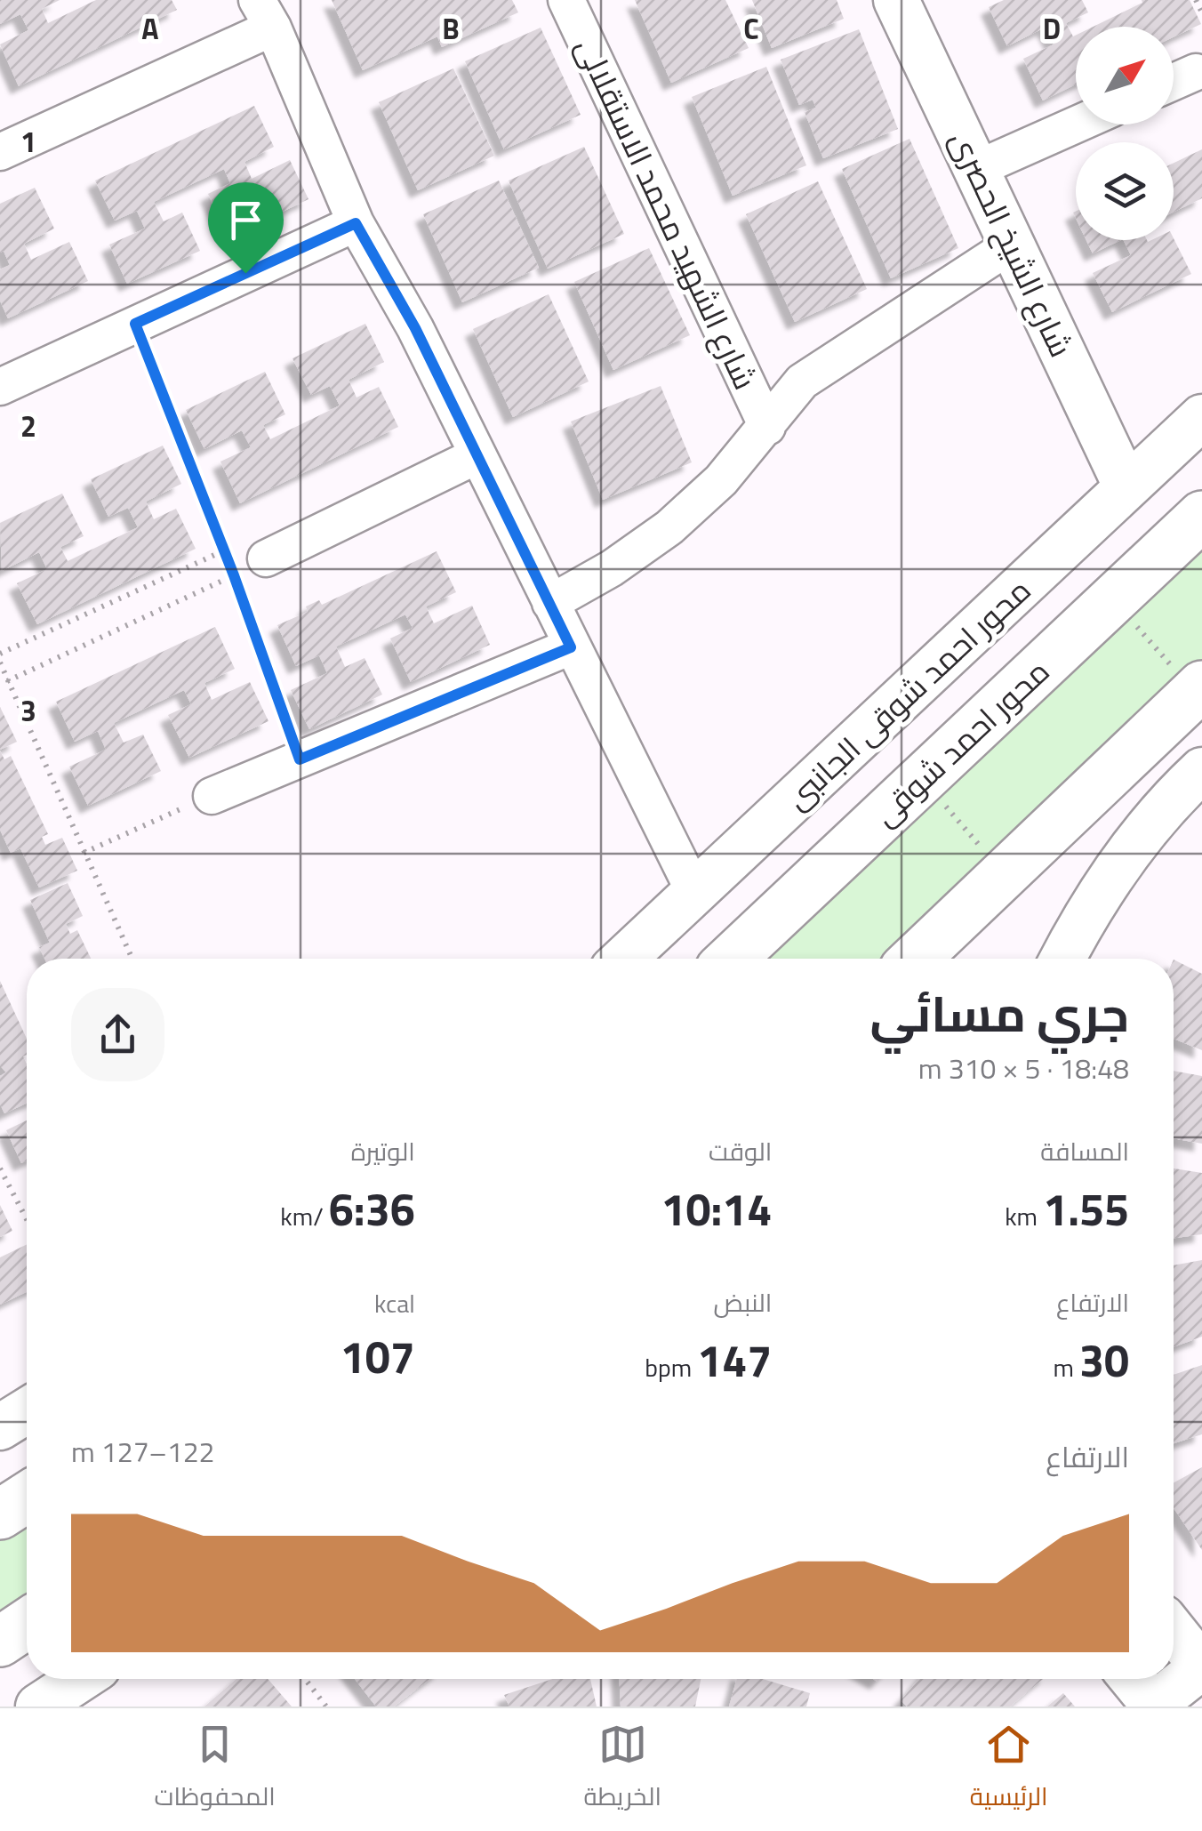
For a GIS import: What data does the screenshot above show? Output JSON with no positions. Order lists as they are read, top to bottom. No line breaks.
{"streets":{"main road":["محور احمد شوقى"],"street":["شارع الشهيد محمد الاستقلالى","شارع الشيخ الحصرى","محور احمد شوقى الجانبى"]},"crossings":[["شارع الشيخ الحصرى","محور احمد شوقى الجانبى"]],"north":"top right","page":{"heading":["جري مسائي","18:48 · 5 × 310 m"],"stats":[["المسافة","1.55 km"],["الوقت","10:14"],["الوتيرة","6:36 /km"],["الارتفاع","30 m"],["النبض","147 bpm"],["kcal","107"]],"chart":["الارتفاع","122–127 m"],"tabs":["الرئيسية","الخريطة","المحفوظات"]},"grid":{"columns":["A","B","C","D"],"rows":["1","2","3"]}}
